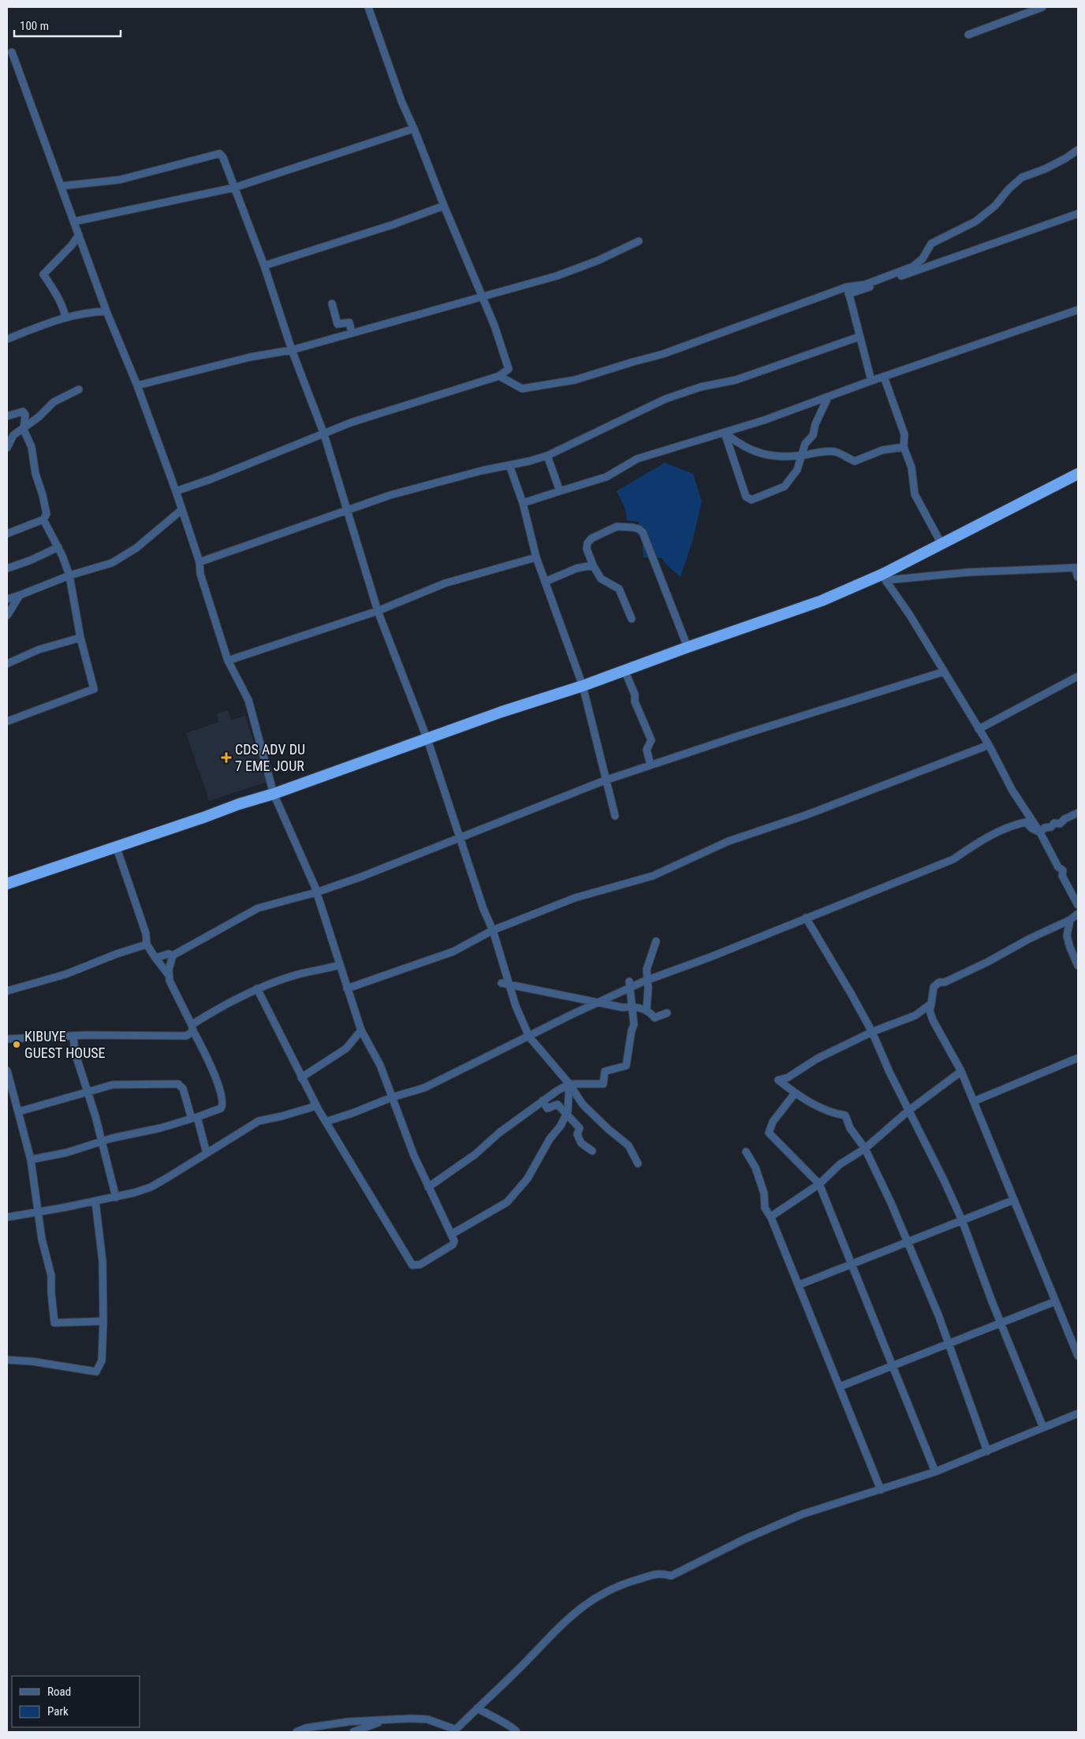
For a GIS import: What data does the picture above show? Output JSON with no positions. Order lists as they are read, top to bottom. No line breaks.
{"places":{"health":["CDS ADV DU 7 EME JOUR"],"other":["KIBUYE GUEST HOUSE"]},"legend":["Road","Park"],"scale_bar":"100 m"}
